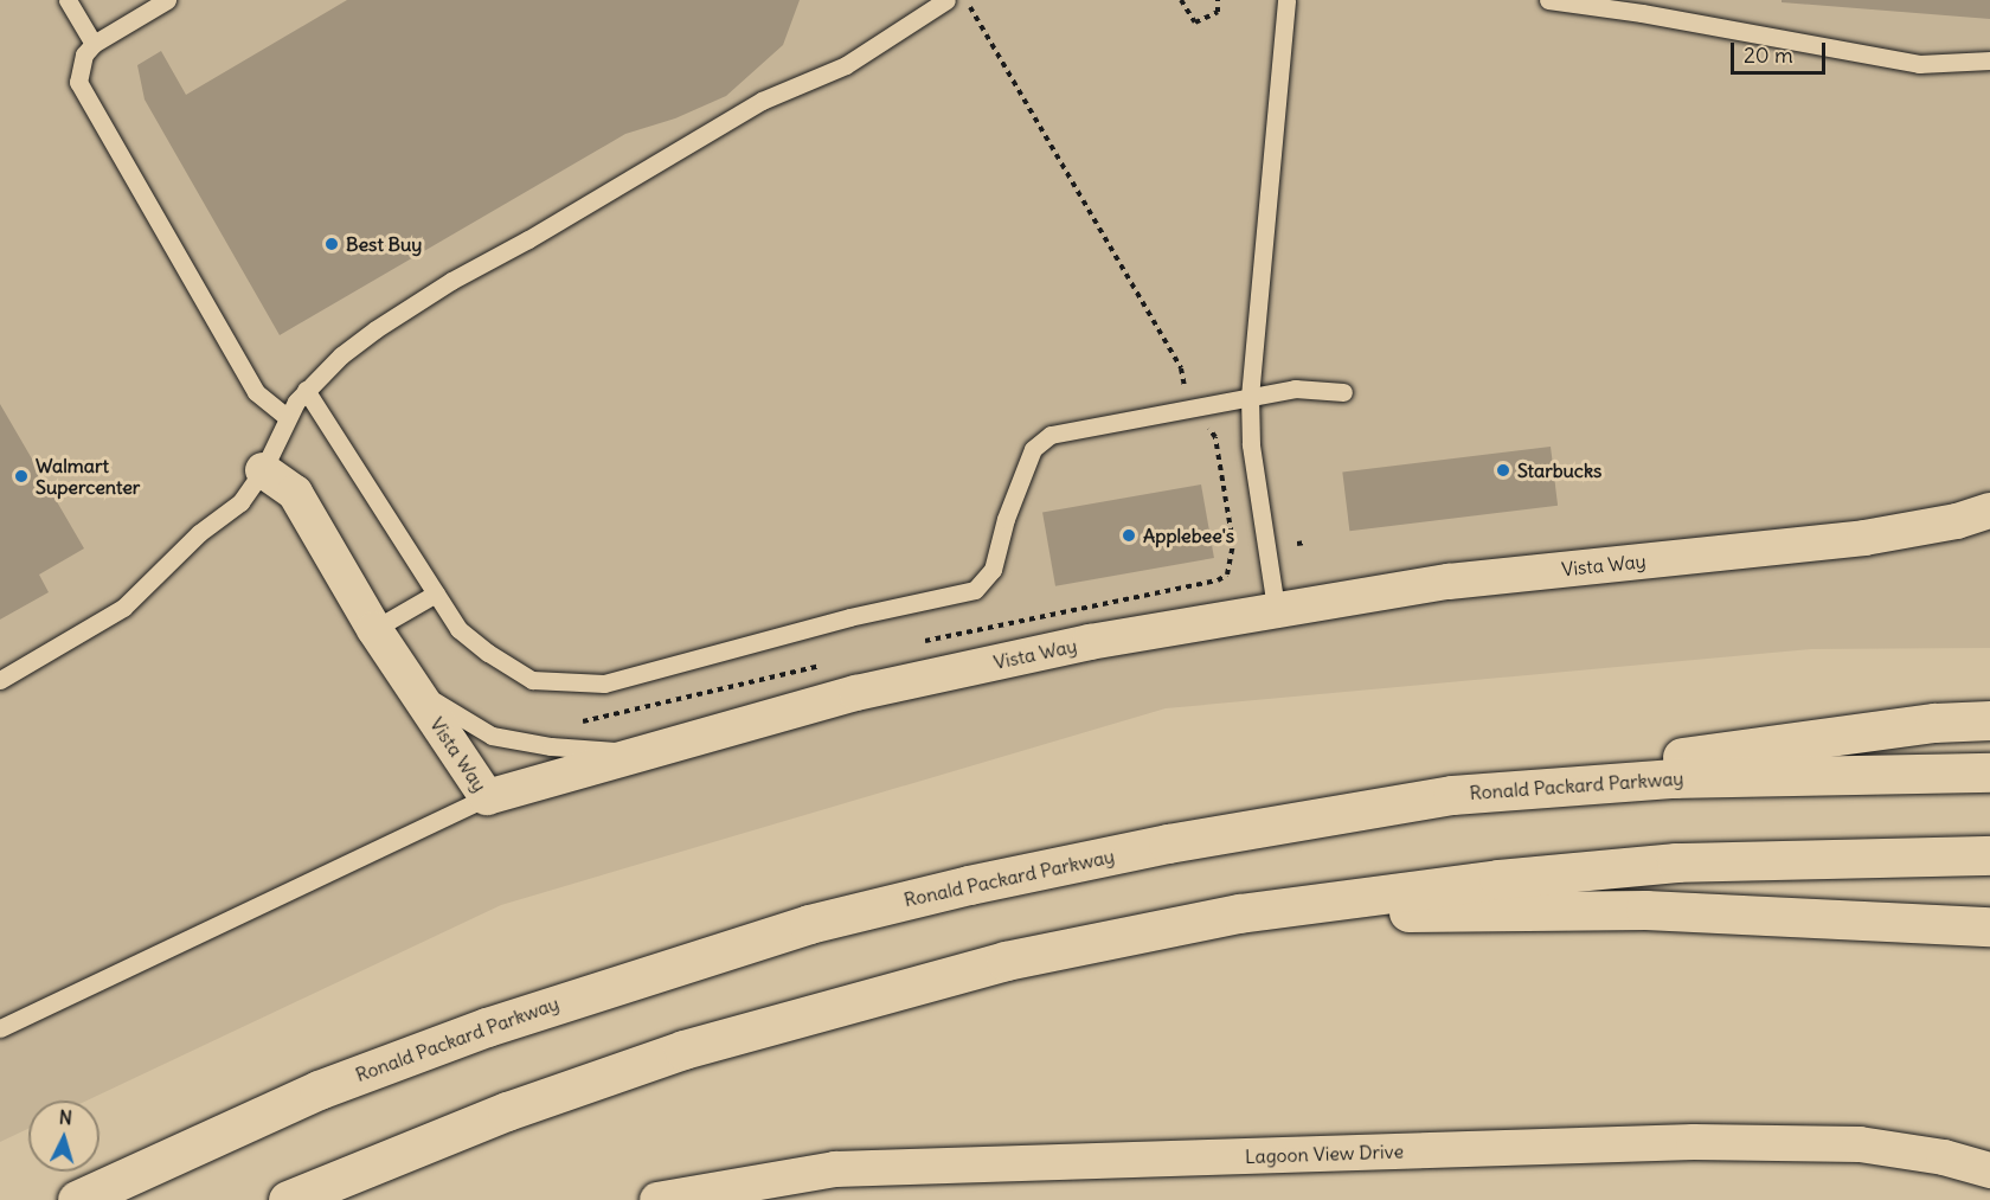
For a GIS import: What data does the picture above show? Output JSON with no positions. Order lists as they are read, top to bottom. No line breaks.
{"streets":{"highway":["Ronald Packard Parkway"],"street":["Vista Way","Lagoon View Drive"]},"places":["Best Buy","Starbucks","Walmart Supercenter","Applebee's"],"scale_bar":"20 m","north":"top"}
